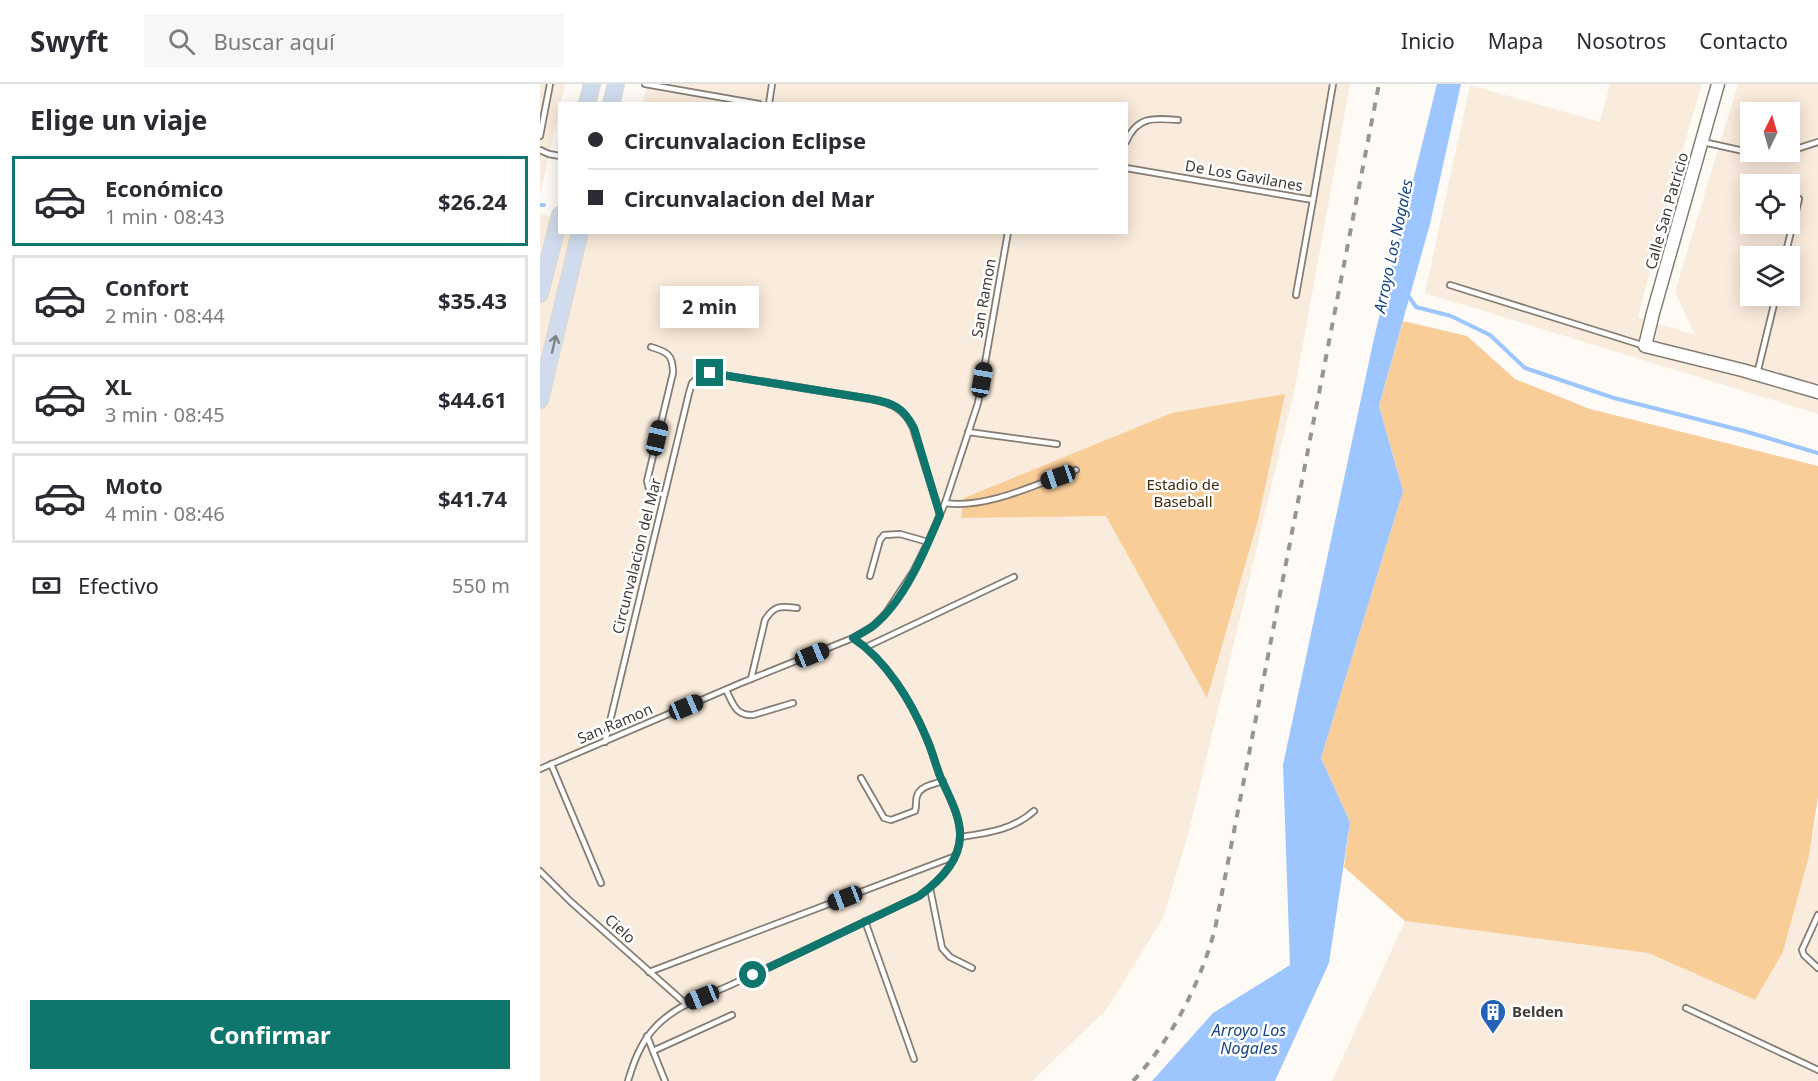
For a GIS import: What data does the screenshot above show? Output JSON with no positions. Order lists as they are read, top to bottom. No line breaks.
{"streets":{"street":["Calle San Patricio"],"lane":["De Los Gavilanes","San Ramon","Circunvalacion del Mar","Cielo"]},"crossings":[["San Ramon","Circunvalacion del Mar"]],"water":["Arroyo Los Nogales"],"parks":["Estadio de Baseball"],"places":{"building":["Belden"]},"north":"top","page":{"header":"Swyft","search":"Buscar aquí","nav":["Inicio","Mapa","Nosotros","Contacto"],"heading":"Elige un viaje","banner":["Circunvalacion Eclipse","Circunvalacion del Mar"],"list":[{"name":"Económico","note":"1 min · 08:43","value":"$26.24"},{"name":"Confort","note":"2 min · 08:44","value":"$35.43"},{"name":"XL","note":"3 min · 08:45","value":"$44.61"},{"name":"Moto","note":"4 min · 08:46","value":"$41.74"}],"bubble":"2 min","pay":["Efectivo","550 m"],"buttons":"Confirmar"}}
